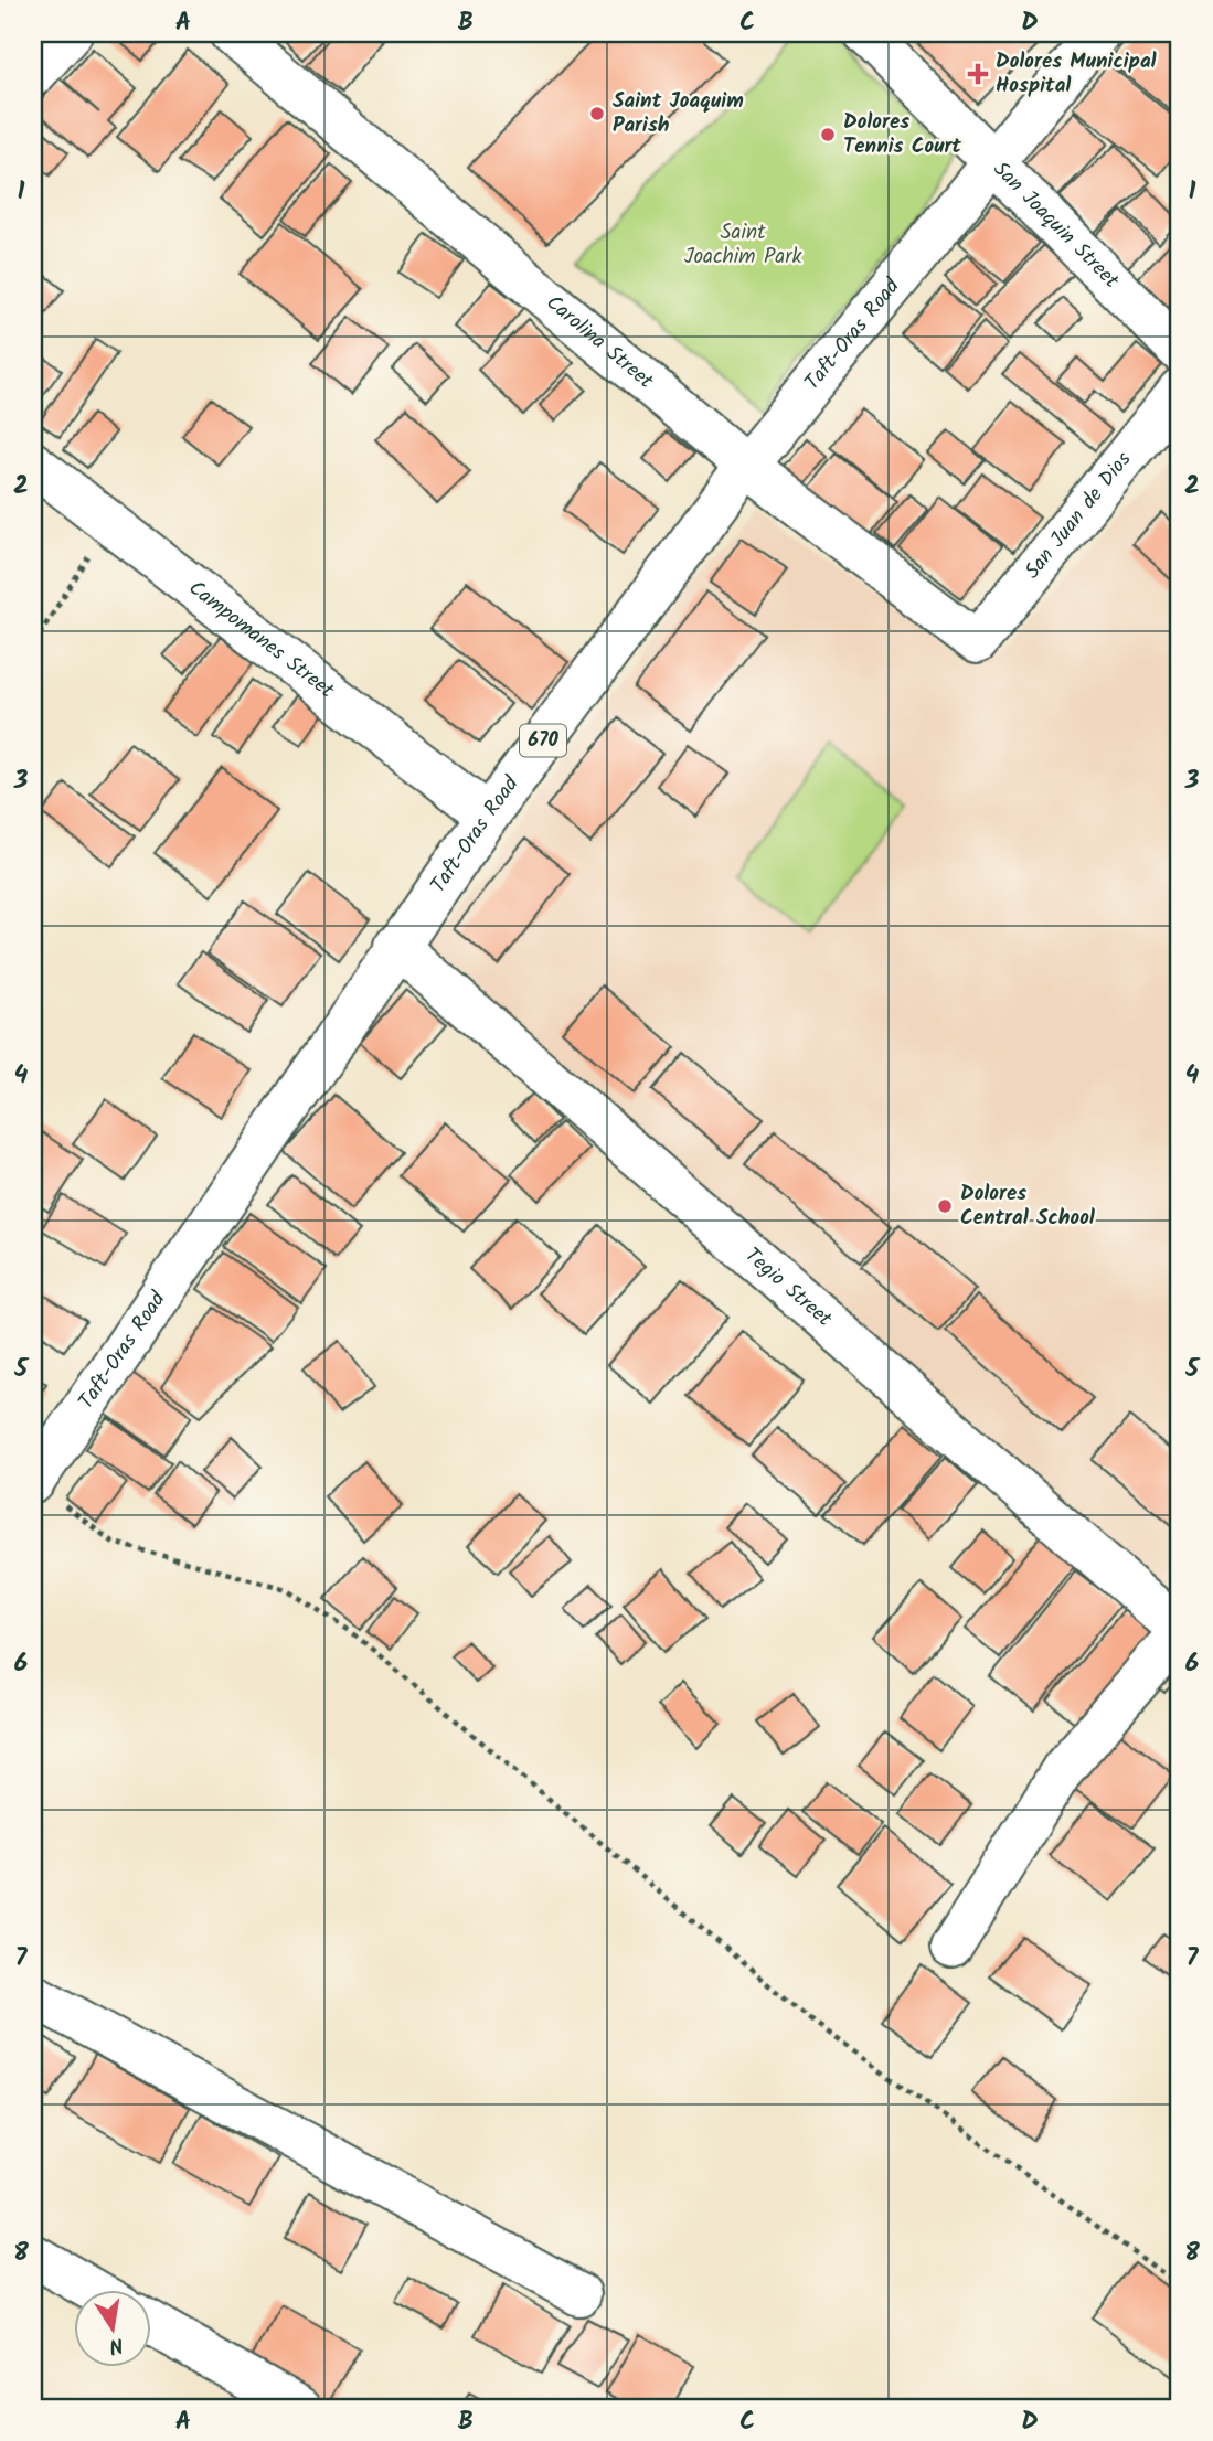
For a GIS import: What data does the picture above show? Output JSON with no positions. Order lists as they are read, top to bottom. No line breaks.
{"streets":{"street":["San Joaquin Street","Taft-Oras Road","Carolina Street","San Juan de Dios","Campomanes Street","670","Tegio Street"]},"crossings":[["San Joaquin Street","Taft-Oras Road"],["Taft-Oras Road","Carolina Street"],["Taft-Oras Road","Campomanes Street"],["Taft-Oras Road","Tegio Street"],["Carolina Street","San Juan de Dios"]],"parks":["Saint Joachim Park"],"places":{"health":["Dolores Municipal Hospital"],"other":["Saint Joaquim Parish","Dolores Tennis Court","Dolores Central School"]},"north":"bottom","grid":{"columns":["A","B","C","D"],"rows":["1","2","3","4","5","6","7","8"]}}
